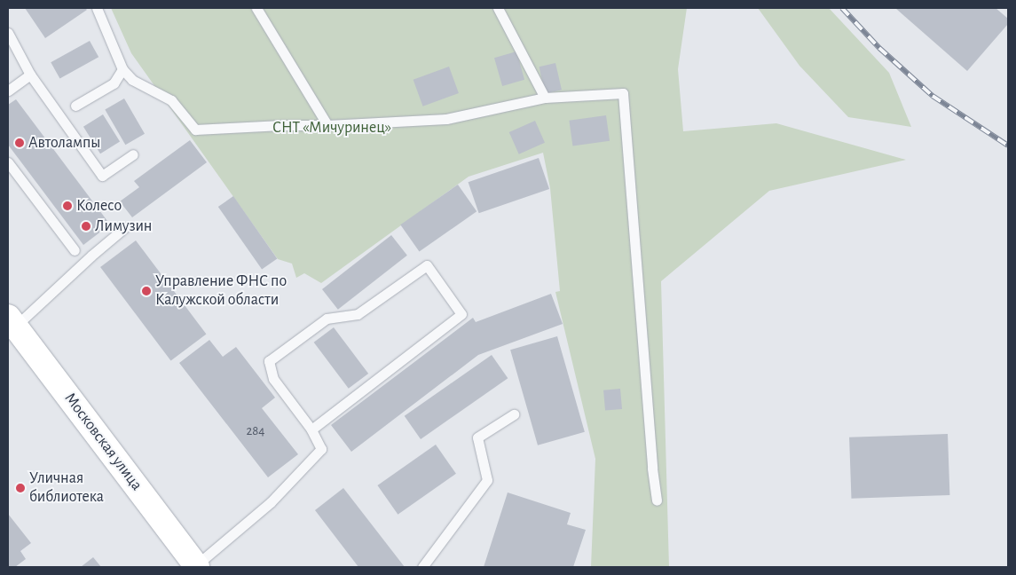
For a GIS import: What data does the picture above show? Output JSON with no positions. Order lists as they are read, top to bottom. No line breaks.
{"streets":{"main road":["Московская улица"]},"parks":["СНТ «Мичуринец»"],"places":["Автолампы","Колесо","Лимузин","Управление ФНС по Калужской области","Уличная библиотека"],"house_numbers":["284"]}
